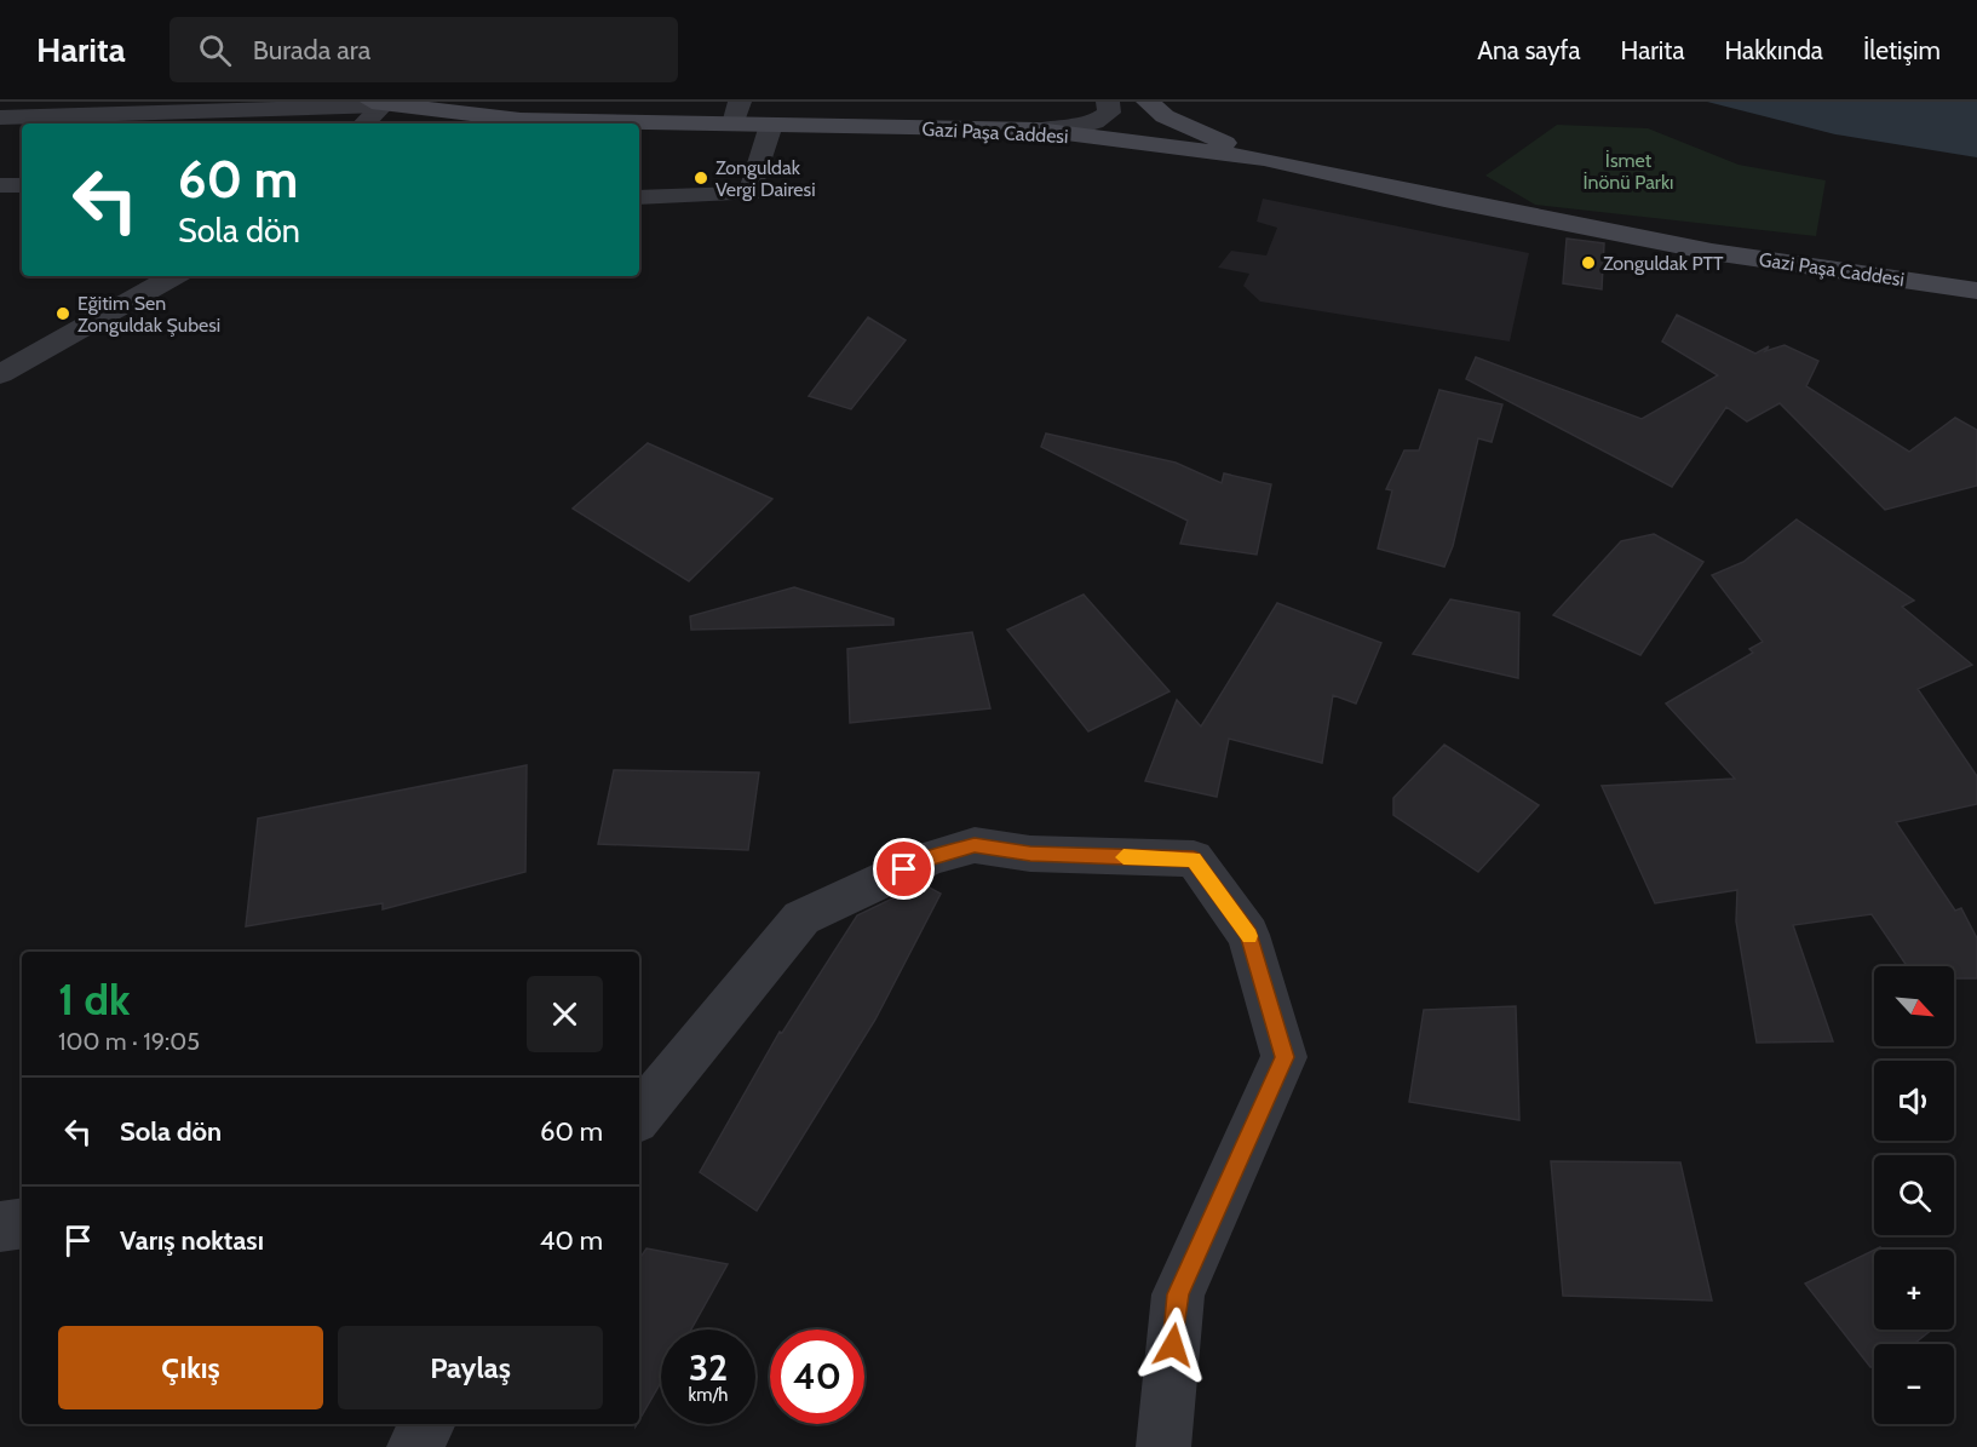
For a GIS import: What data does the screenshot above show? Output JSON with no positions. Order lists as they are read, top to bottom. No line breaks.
{"streets":{"main road":["Gazi Paşa Caddesi"]},"parks":["İsmet İnönü Parkı"],"places":["Zonguldak Vergi Dairesi","Zonguldak PTT","Eğitim Sen Zonguldak Şubesi"],"north":"bottom right","page":{"header":"Harita","search":"Burada ara","nav":["Ana sayfa","Harita","Hakkında","İletişim"],"turn":["60 m","Sola dön"],"heading":["1 dk","100 m · 19:05"],"map_buttons":["+","−"],"list":[{"name":"Sola dön","value":"60 m"},{"name":"Varış noktası","value":"40 m"}],"buttons":["Çıkış","Paylaş"],"speed":"32 km/h","limit":"40"}}
